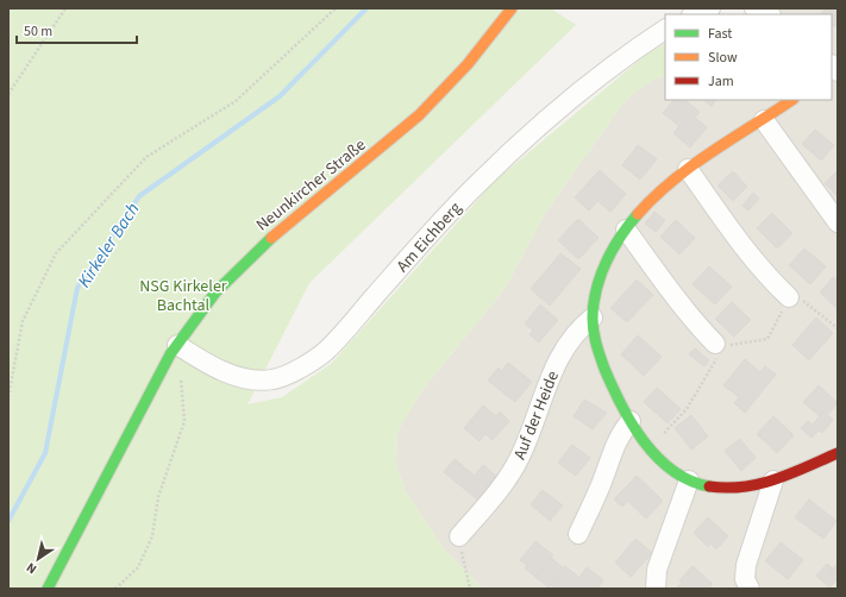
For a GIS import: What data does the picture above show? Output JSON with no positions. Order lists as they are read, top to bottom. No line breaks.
{"streets":{"main road":["Neunkircher Straße"],"street":["Am Eichberg","Auf der Heide"]},"crossings":[["Neunkircher Straße","Am Eichberg"]],"water":["Kirkeler Bach"],"parks":["NSG Kirkeler Bachtal"],"legend":["Fast","Slow","Jam"],"scale_bar":"50 m","north":"bottom left"}
